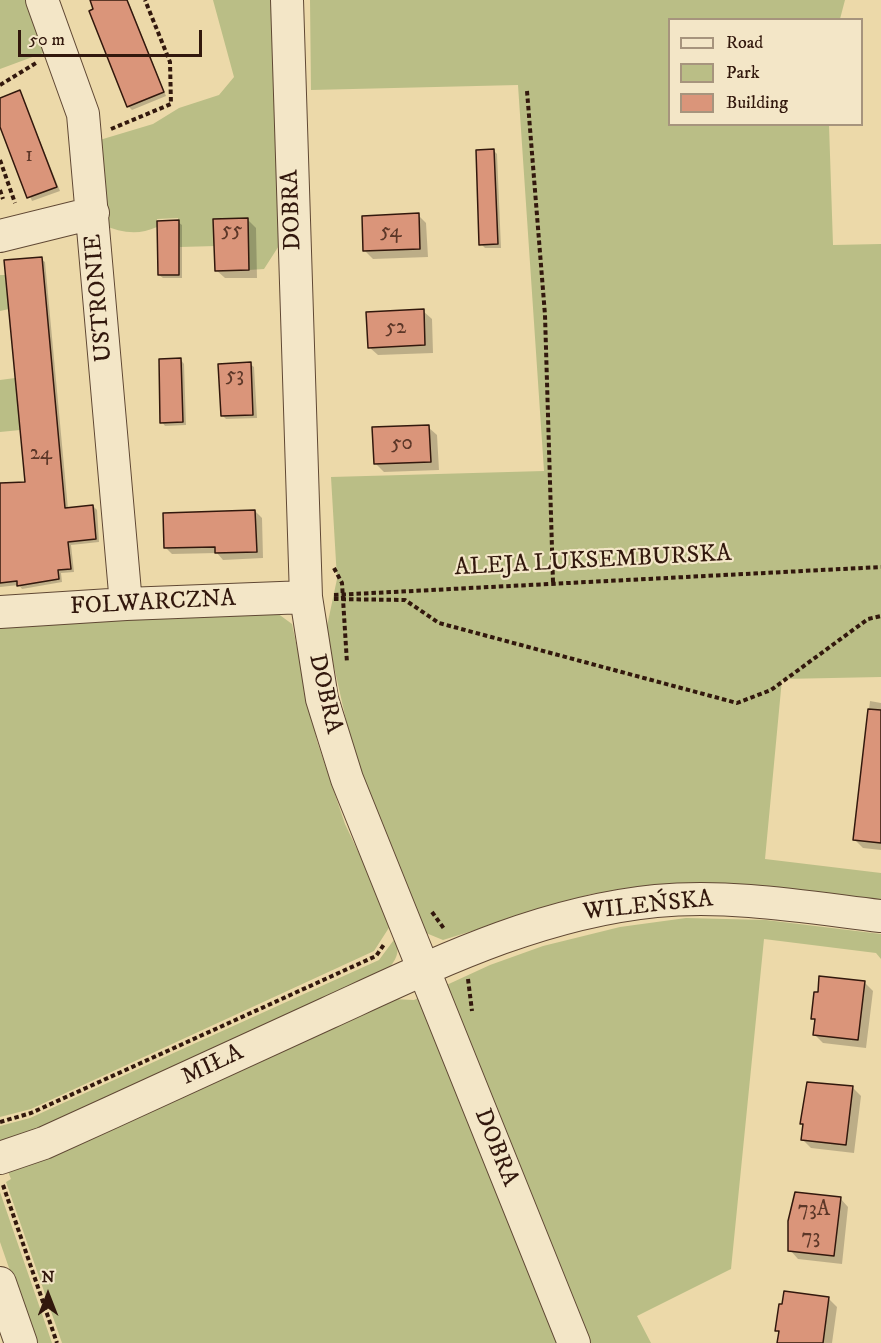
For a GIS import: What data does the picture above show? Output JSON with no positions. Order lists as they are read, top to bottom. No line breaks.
{"streets":{"street":["DOBRA","USTRONIE","FOLWARCZNA","WILEŃSKA","MIŁA"],"path":["ALEJA LUKSEMBURSKA"]},"crossings":[["DOBRA","ALEJA LUKSEMBURSKA"],["DOBRA","FOLWARCZNA"],["DOBRA","WILEŃSKA"],["DOBRA","MIŁA"],["USTRONIE","FOLWARCZNA"],["ALEJA LUKSEMBURSKA","FOLWARCZNA"],["WILEŃSKA","MIŁA"]],"house_numbers":["1","55","54","52","53","50","24","73A","73"],"legend":["Road","Park","Building"],"scale_bar":"50 m","north":"top"}
